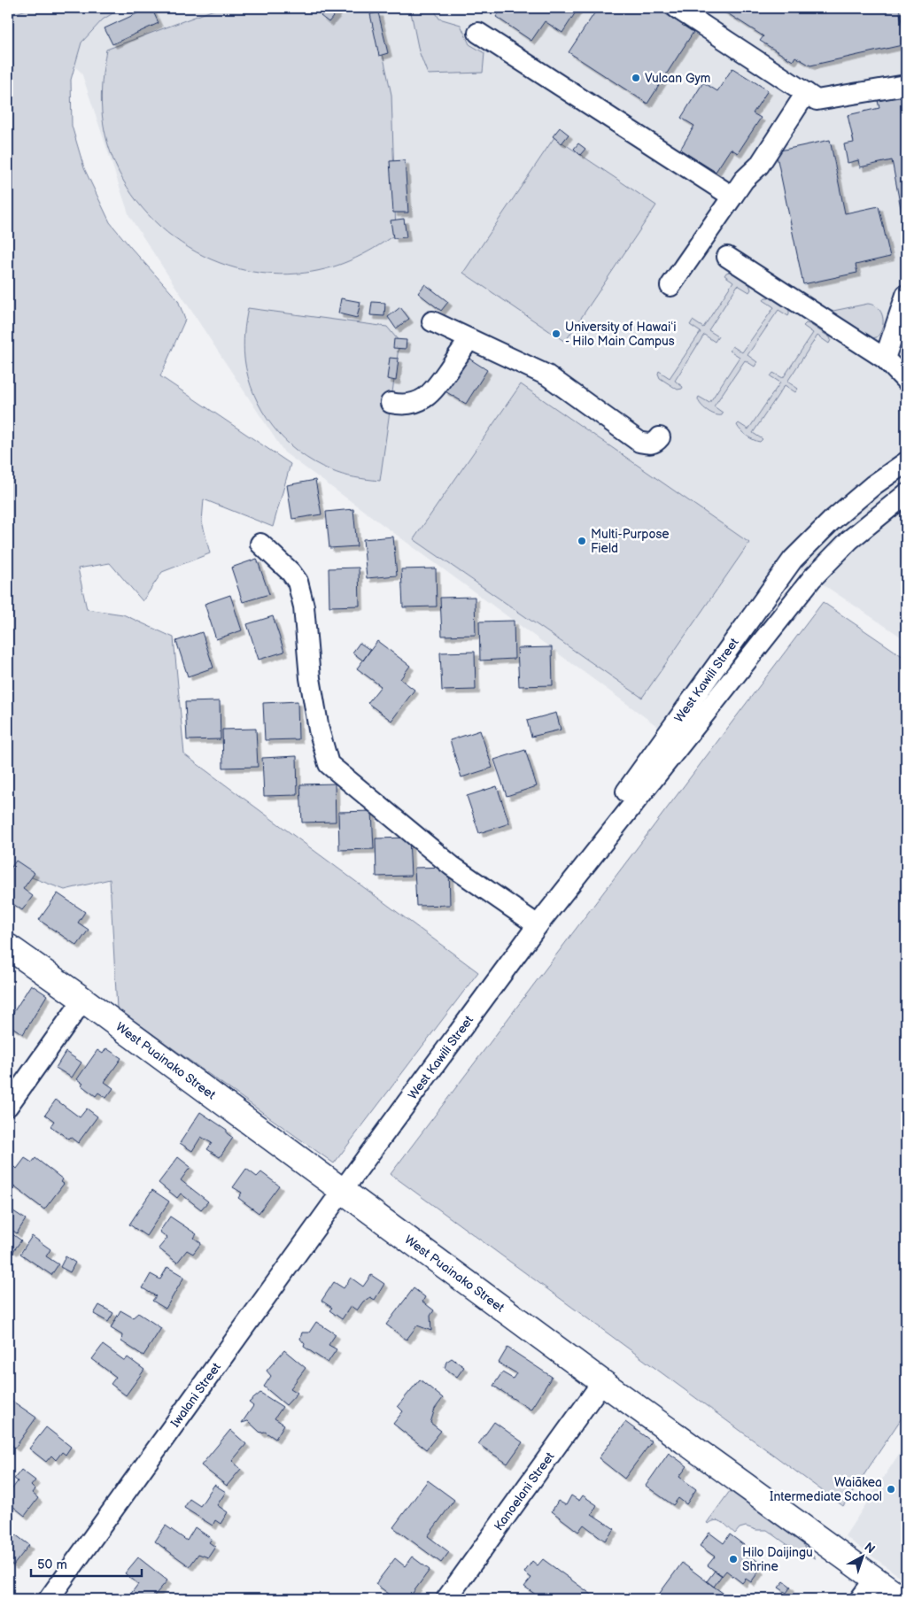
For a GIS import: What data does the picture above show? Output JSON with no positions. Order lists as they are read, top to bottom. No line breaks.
{"streets":{"highway":["West Puainako Street"],"street":["West Kawili Street","Iwalani Street","Kanoelani Street"]},"crossings":[["West Kawili Street","West Puainako Street"],["West Kawili Street","Iwalani Street"],["West Puainako Street","Iwalani Street"],["West Puainako Street","Kanoelani Street"]],"places":["Vulcan Gym","University of Hawaiʻi - Hilo Main Campus","Multi-Purpose Field","Waiākea Intermediate School","Hilo Daijingu Shrine"],"scale_bar":"50 m","north":"top right"}
